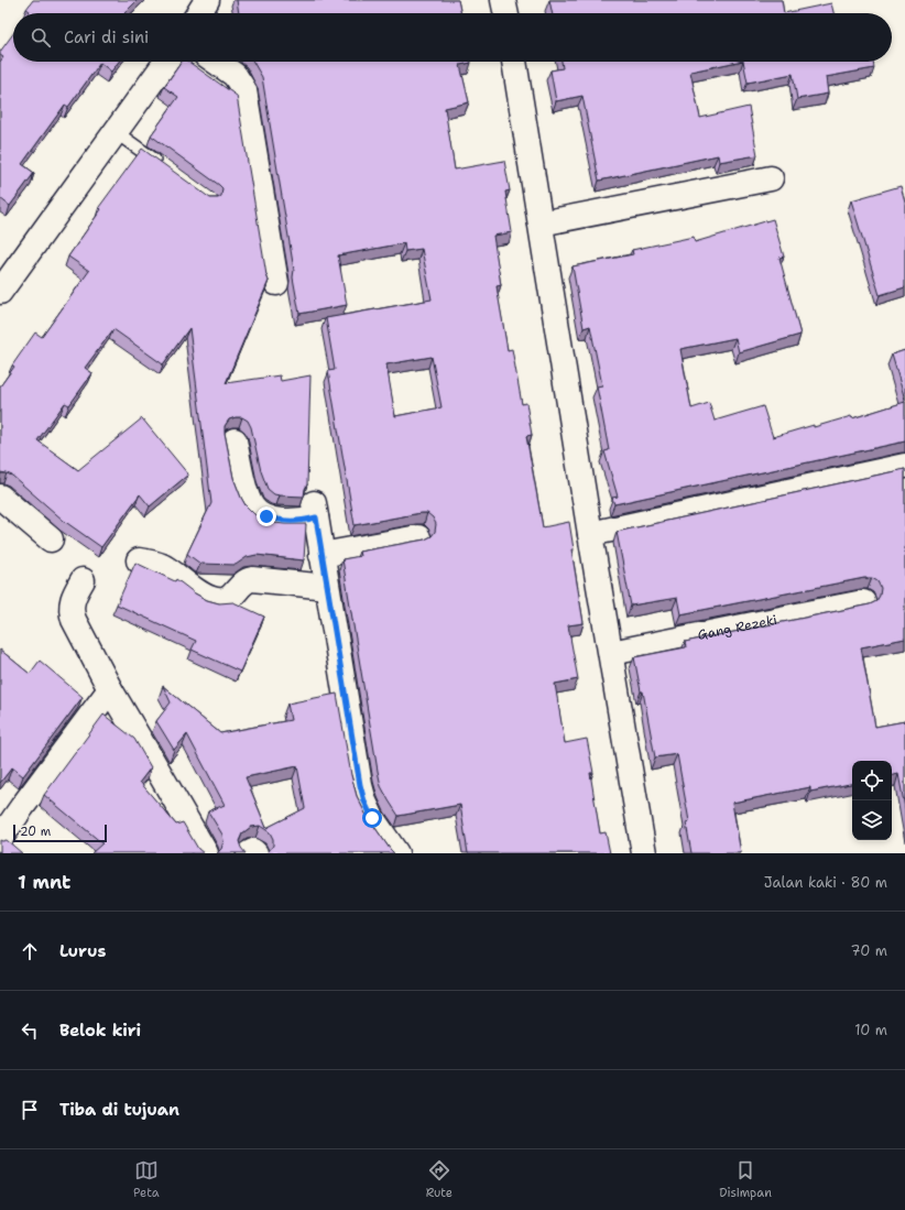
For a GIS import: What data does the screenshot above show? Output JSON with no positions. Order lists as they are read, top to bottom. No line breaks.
{"streets":{"street":["Gang Rezeki"]},"scale_bar":"20 m","page":{"search":"Cari di sini","scale":"20 m","heading":["1 mnt","Jalan kaki · 80 m"],"list":[["Lurus","70 m"],["Belok kiri","10 m"],"Tiba di tujuan"],"nav":["Peta","Rute","Disimpan"]}}
